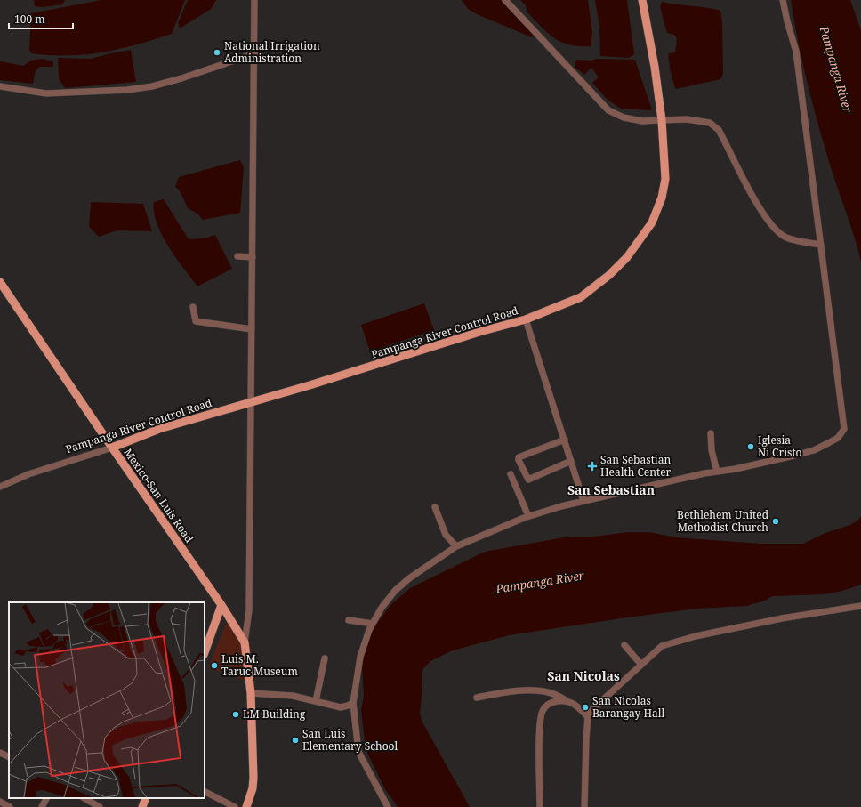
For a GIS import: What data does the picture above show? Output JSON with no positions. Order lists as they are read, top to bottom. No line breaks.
{"streets":{"main road":["Pampanga River Control Road","Mexico-San Luis Road"]},"crossings":[["Pampanga River Control Road","Mexico-San Luis Road"]],"districts":["San Sebastian","San Nicolas"],"water":["Pampanga River"],"places":{"other":["National Irrigation Administration","Iglesia Ni Cristo","Bethlehem United Methodist Church","Luis M. Taruc Museum","San Nicolas Barangay Hall","LM Building","San Luis Elementary School"],"health":["San Sebastian Health Center"]},"scale_bar":"100 m"}
